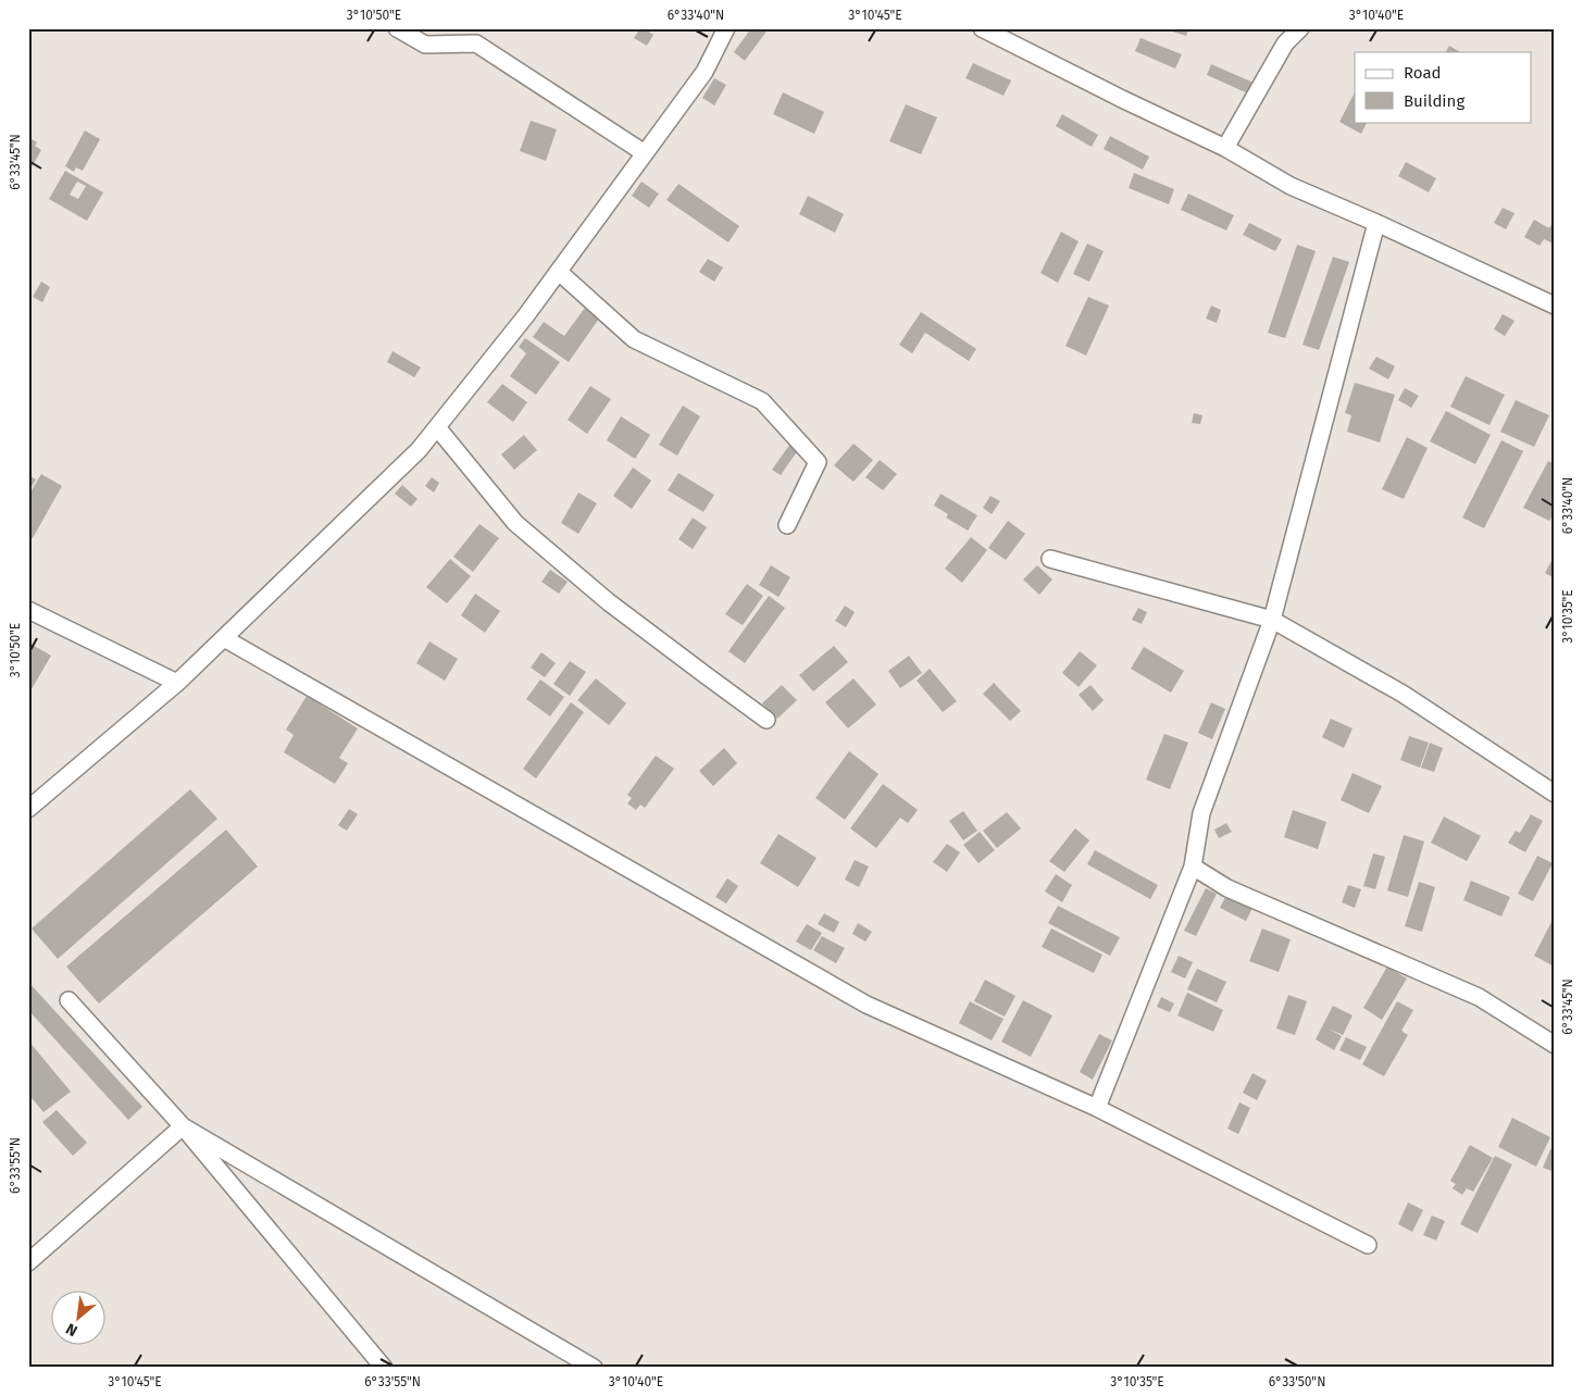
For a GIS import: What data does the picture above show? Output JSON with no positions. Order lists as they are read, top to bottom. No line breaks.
{"legend":["Road","Building"],"north":"bottom left","coordinates":["3°10'50\"E","6°33'40\"N","3°10'45\"E","3°10'40\"E","6°33'45\"N","3°10'35\"E","6°33'55\"N","6°33'50\"N"]}
